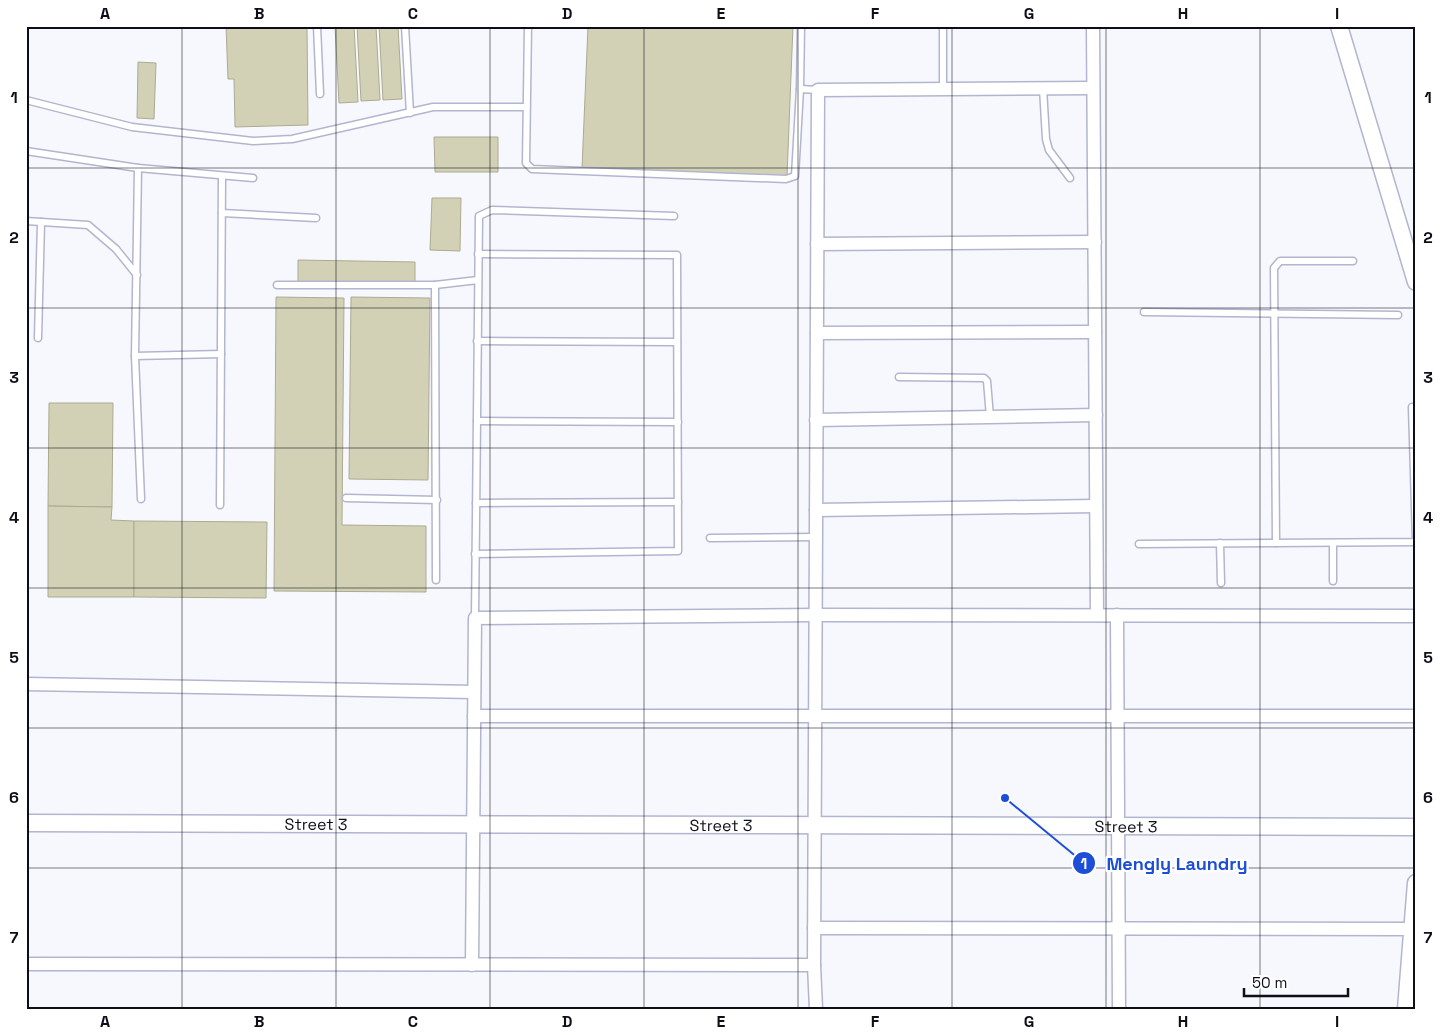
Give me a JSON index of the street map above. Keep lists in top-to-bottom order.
{
  "streets": {
    "street": ["Street 3"]
  },
  "places": ["Mengly Laundry"],
  "scale_bar": "50 m",
  "grid": {
    "columns": [
      "A",
      "B",
      "C",
      "D",
      "E",
      "F",
      "G",
      "H",
      "I"
    ],
    "rows": [
      "1",
      "2",
      "3",
      "4",
      "5",
      "6",
      "7"
    ]
  }
}
